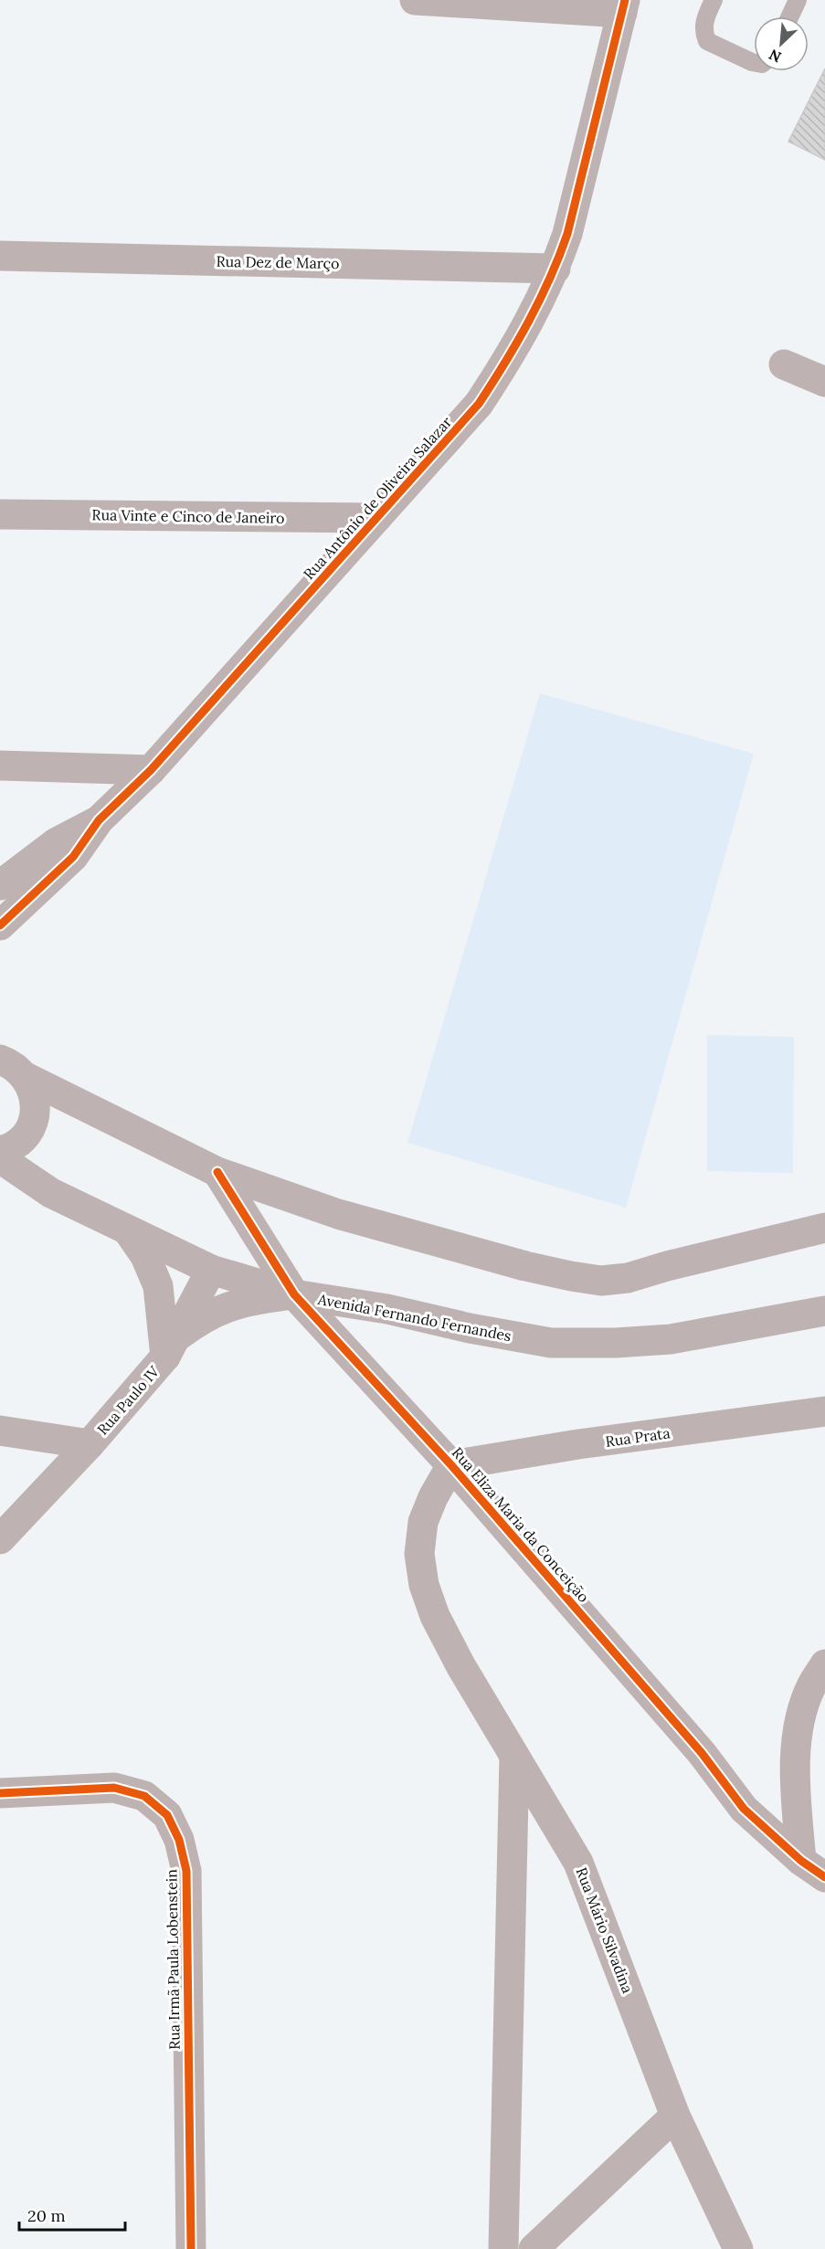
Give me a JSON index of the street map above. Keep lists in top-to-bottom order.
{
  "streets": {
    "street": [
      "Rua Dez de Março",
      "Rua Antônio de Oliveira Salazar",
      "Rua Vinte e Cinco de Janeiro",
      "Avenida Fernando Fernandes",
      "Rua Paulo IV",
      "Rua Prata",
      "Rua Eliza Maria da Conceição",
      "Rua Mário Silvadina",
      "Rua Irmã Paula Lobenstein"
    ]
  },
  "crossings": [
    ["Rua Dez de Março", "Rua Antônio de Oliveira Salazar"],
    ["Rua Antônio de Oliveira Salazar", "Rua Vinte e Cinco de Janeiro"],
    ["Avenida Fernando Fernandes", "Rua Paulo IV"],
    ["Avenida Fernando Fernandes", "Rua Eliza Maria da Conceição"],
    ["Rua Prata", "Rua Eliza Maria da Conceição"],
    ["Rua Prata", "Rua Mário Silvadina"],
    ["Rua Eliza Maria da Conceição", "Rua Mário Silvadina"]
  ],
  "scale_bar": "20 m",
  "north": "bottom left"
}
